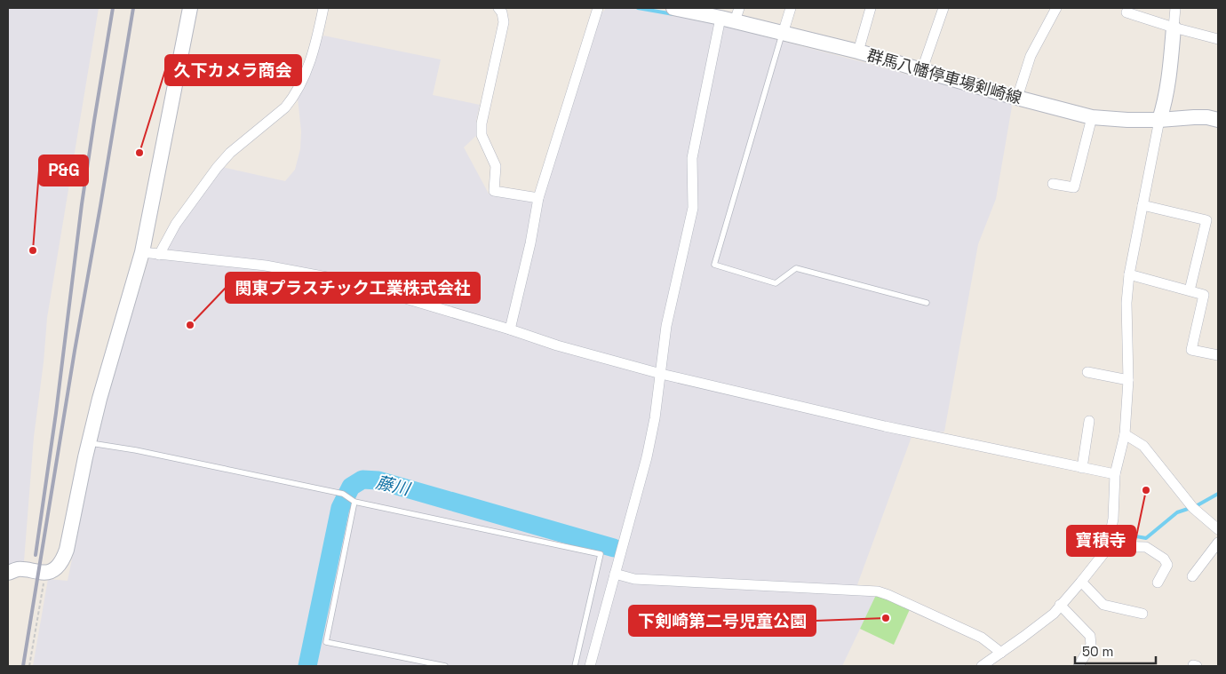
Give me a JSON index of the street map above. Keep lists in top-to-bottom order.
{
  "streets": {
    "street": ["群馬八幡停車場剣崎線"]
  },
  "water": ["藤川"],
  "places": [
    "久下カメラ商会",
    "P&G",
    "関東プラスチック工業株式会社",
    "寶積寺",
    "下剣崎第二号児童公園"
  ],
  "scale_bar": "50 m"
}
